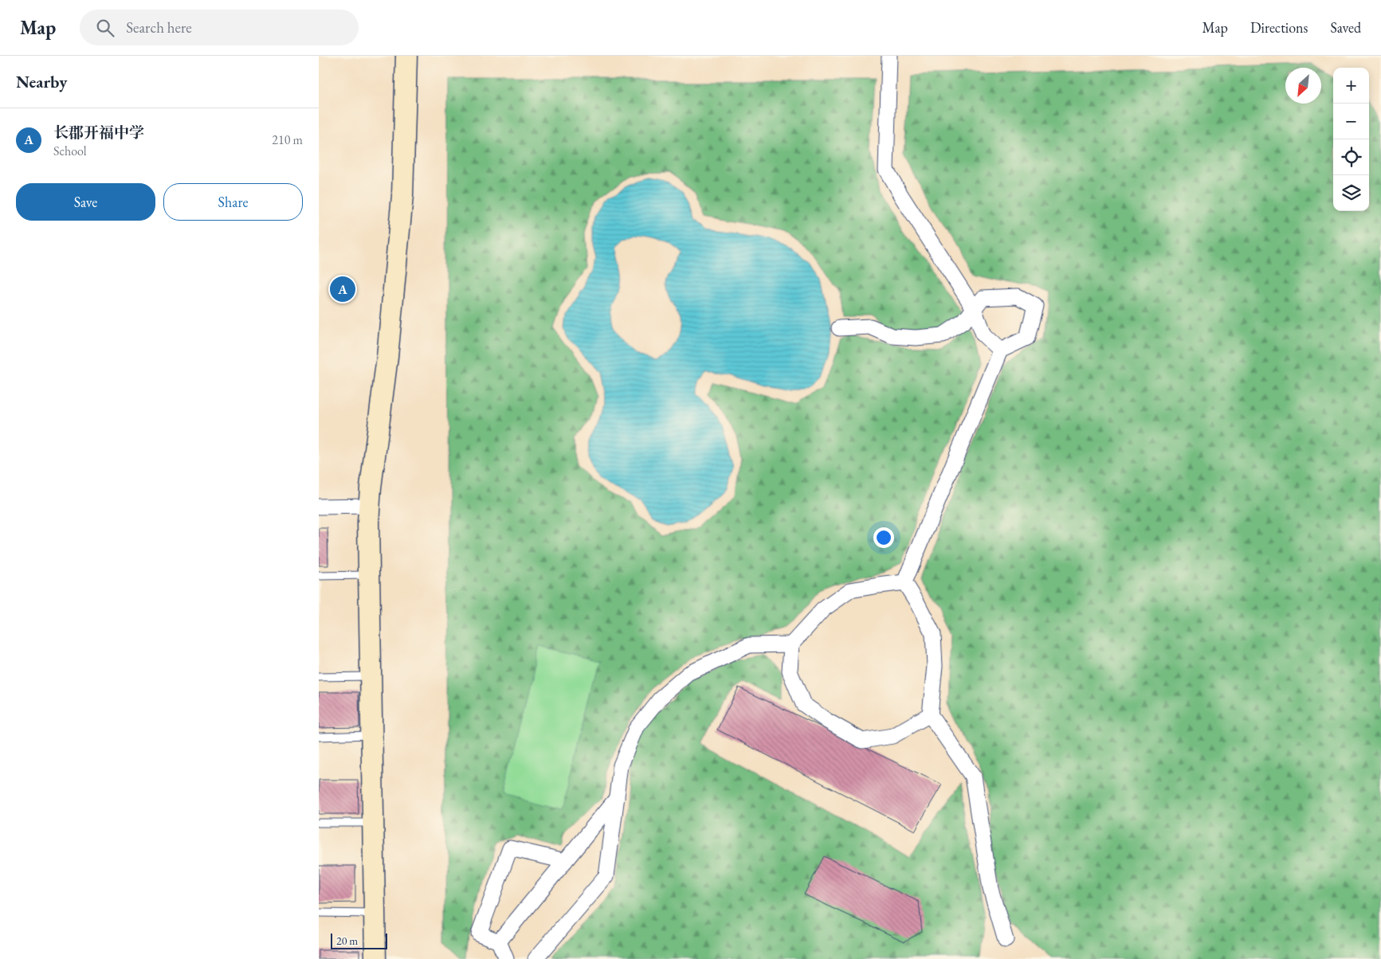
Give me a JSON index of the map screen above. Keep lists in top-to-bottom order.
{
  "scale_bar": "20 m",
  "north": "bottom left",
  "page": {
    "header": "Map",
    "search": "Search here",
    "nav": ["Map", "Directions", "Saved"],
    "heading": "Nearby",
    "map_buttons": ["+", "−"],
    "list": [
      {
        "mark": "A",
        "name": "长郡开福中学",
        "note": "School",
        "value": "210 m"
      }
    ],
    "buttons": ["Save", "Share"],
    "pins": "A",
    "scale": "20 m"
  }
}
